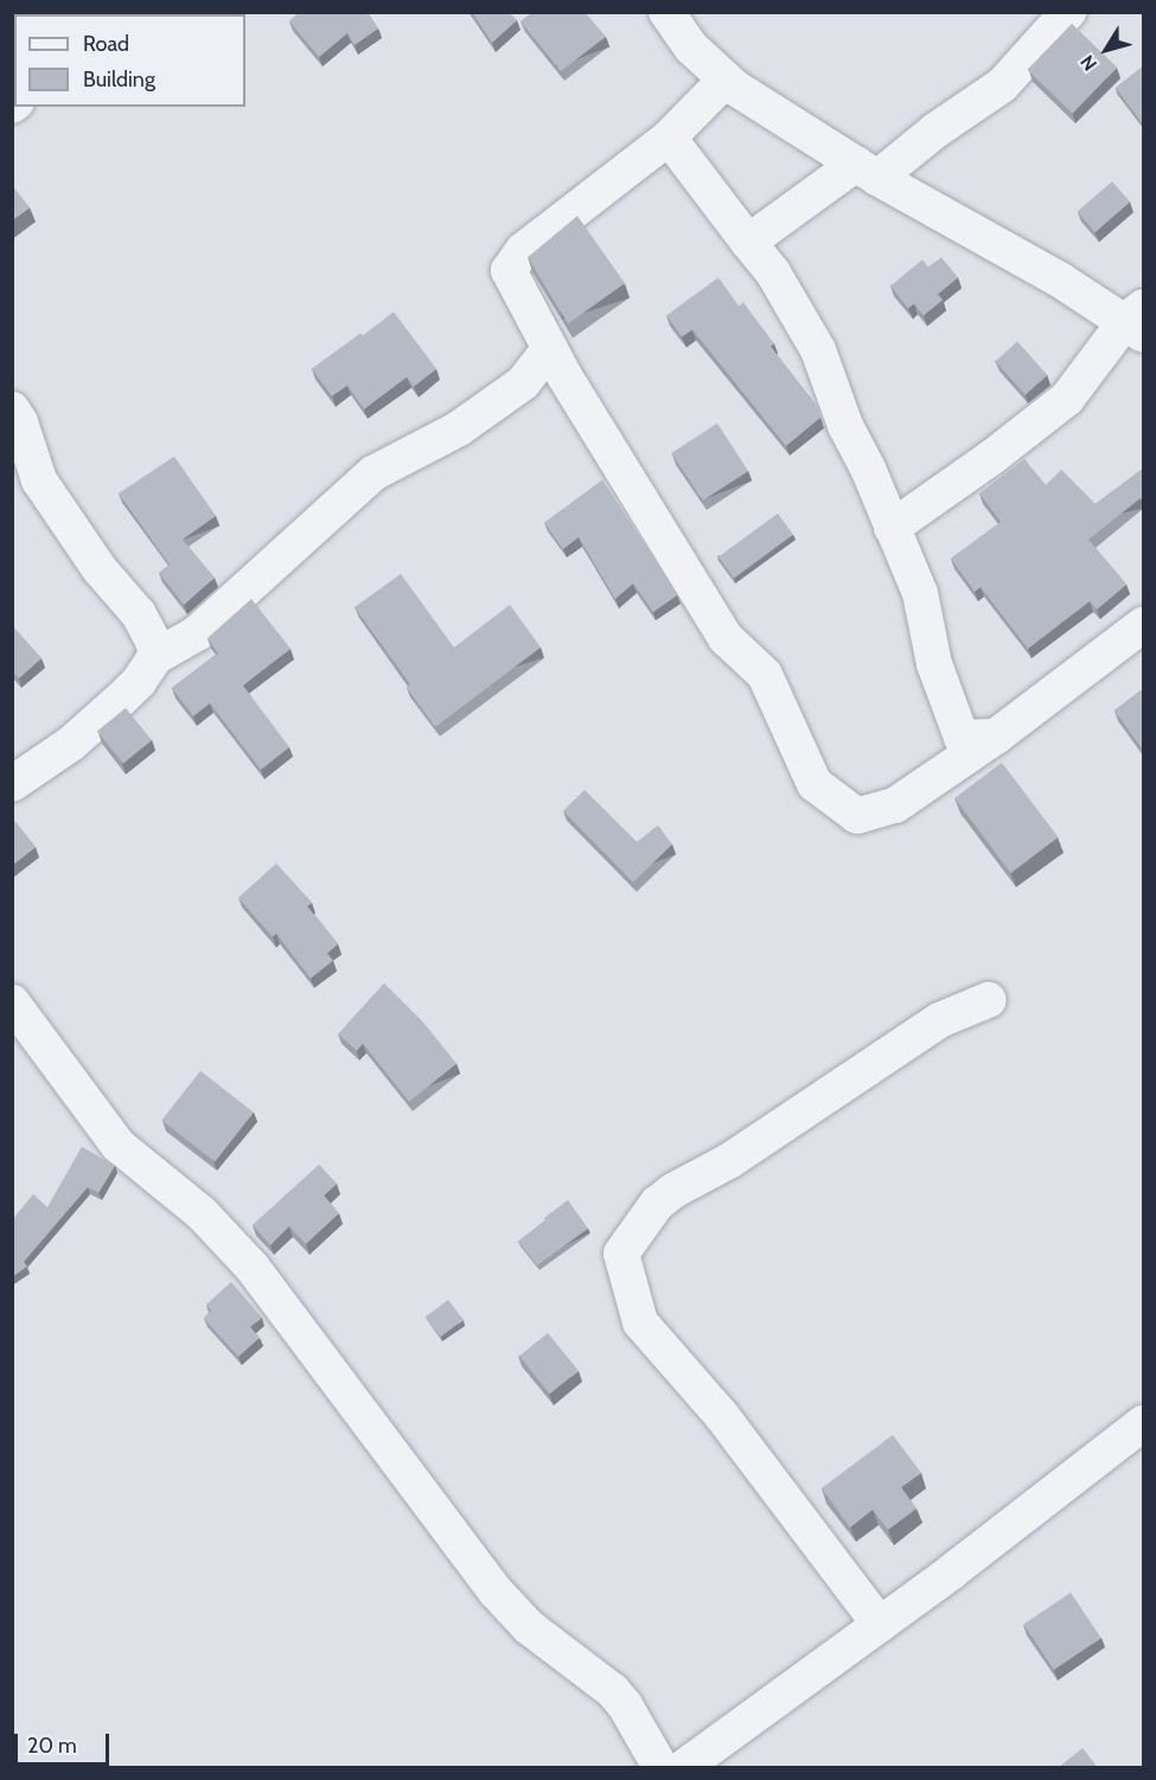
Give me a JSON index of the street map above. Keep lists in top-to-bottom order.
{
  "legend": ["Road", "Building"],
  "scale_bar": "20 m",
  "north": "bottom left"
}
